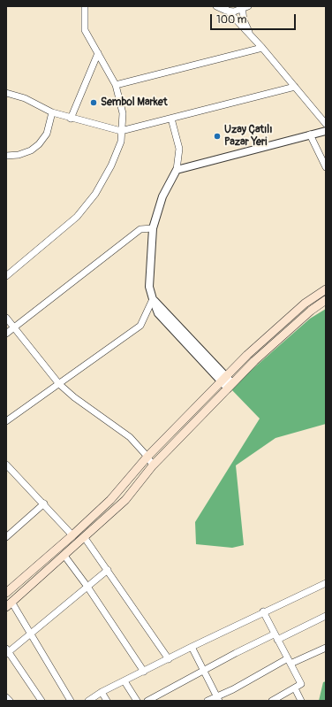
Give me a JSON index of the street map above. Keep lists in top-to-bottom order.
{
  "places": ["Sembol Market", "Uzay Çatılı Pazar Yeri"],
  "scale_bar": "100 m"
}
